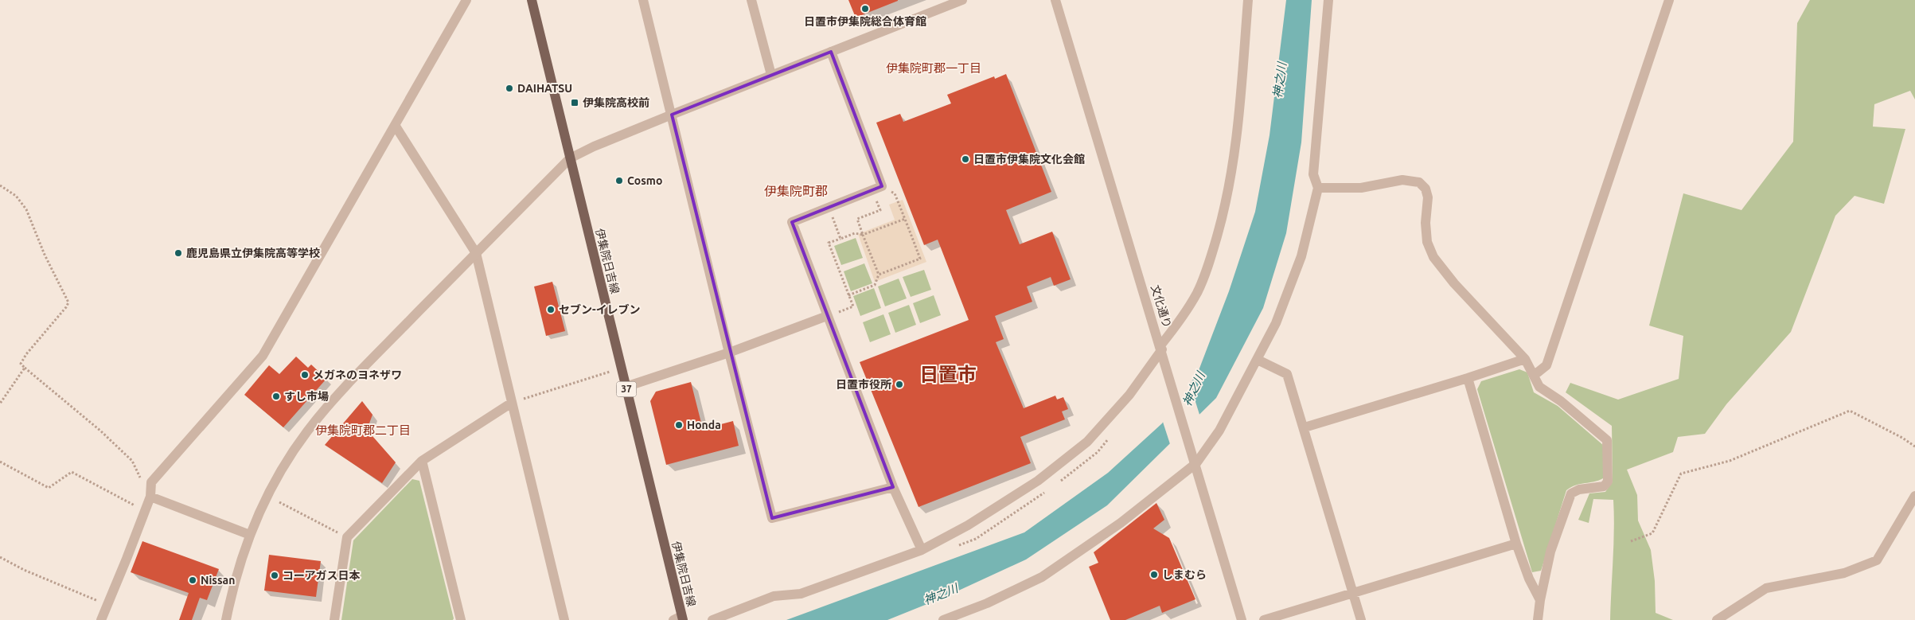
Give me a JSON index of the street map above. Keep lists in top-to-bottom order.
{
  "streets": {
    "main road": ["伊集院日吉線", "37"],
    "street": ["文化通り"]
  },
  "districts": [
    "伊集院町郡一丁目",
    "伊集院町郡",
    "日置市",
    "伊集院町郡二丁目"
  ],
  "water": ["神之川"],
  "places": {
    "other": [
      "日置市伊集院総合体育館",
      "DAIHATSU",
      "日置市伊集院文化会館",
      "Cosmo",
      "鹿児島県立伊集院高等学校",
      "セブン-イレブン",
      "メガネのヨネザワ",
      "日置市役所",
      "すし市場",
      "Honda",
      "しまむら",
      "コーアガス日本",
      "Nissan"
    ],
    "transit": ["伊集院高校前"]
  }
}
